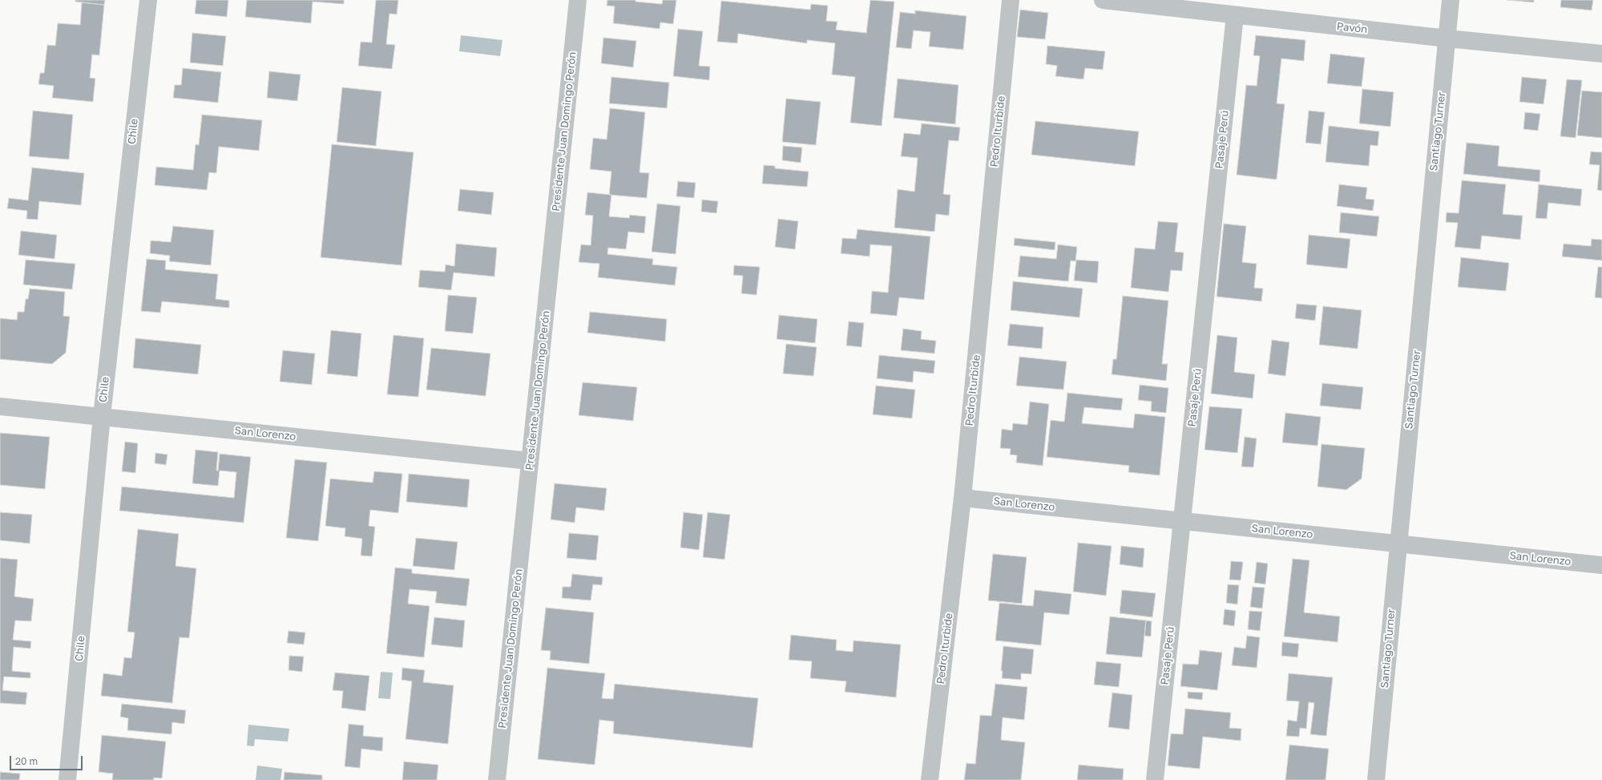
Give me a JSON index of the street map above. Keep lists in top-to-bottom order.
{
  "streets": {
    "street": [
      "Pavón",
      "Chile",
      "Presidente Juan Domingo Perón",
      "Pedro Iturbide",
      "Santiago Turner",
      "Pasaje Perú",
      "San Lorenzo"
    ]
  },
  "crossings": [
    ["Pavón", "Santiago Turner"],
    ["Pavón", "Pasaje Perú"],
    ["Chile", "San Lorenzo"],
    ["Presidente Juan Domingo Perón", "San Lorenzo"],
    ["Pedro Iturbide", "San Lorenzo"],
    ["Santiago Turner", "San Lorenzo"],
    ["Pasaje Perú", "San Lorenzo"]
  ],
  "scale_bar": "20 m"
}
